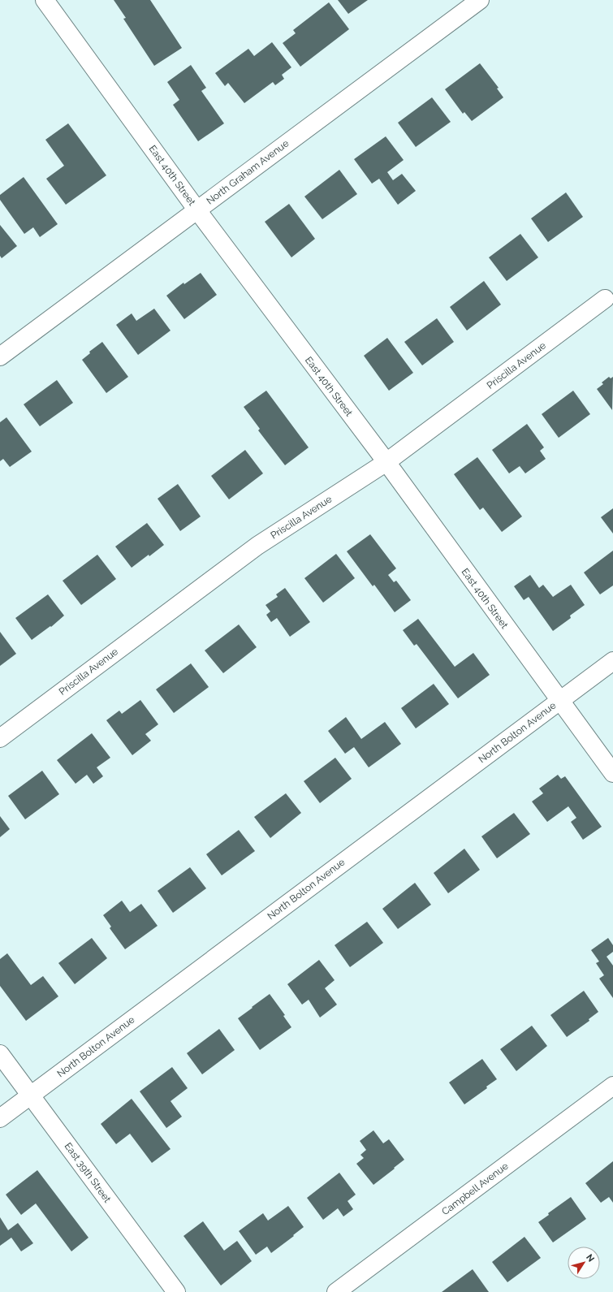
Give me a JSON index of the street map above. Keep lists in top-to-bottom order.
{
  "streets": {
    "street": [
      "North Graham Avenue",
      "East 40th Street",
      "Priscilla Avenue",
      "North Bolton Avenue",
      "East 39th Street",
      "Campbell Avenue"
    ]
  },
  "crossings": [
    ["North Graham Avenue", "East 40th Street"],
    ["East 40th Street", "Priscilla Avenue"],
    ["East 40th Street", "North Bolton Avenue"],
    ["North Bolton Avenue", "East 39th Street"]
  ],
  "north": "top right"
}
